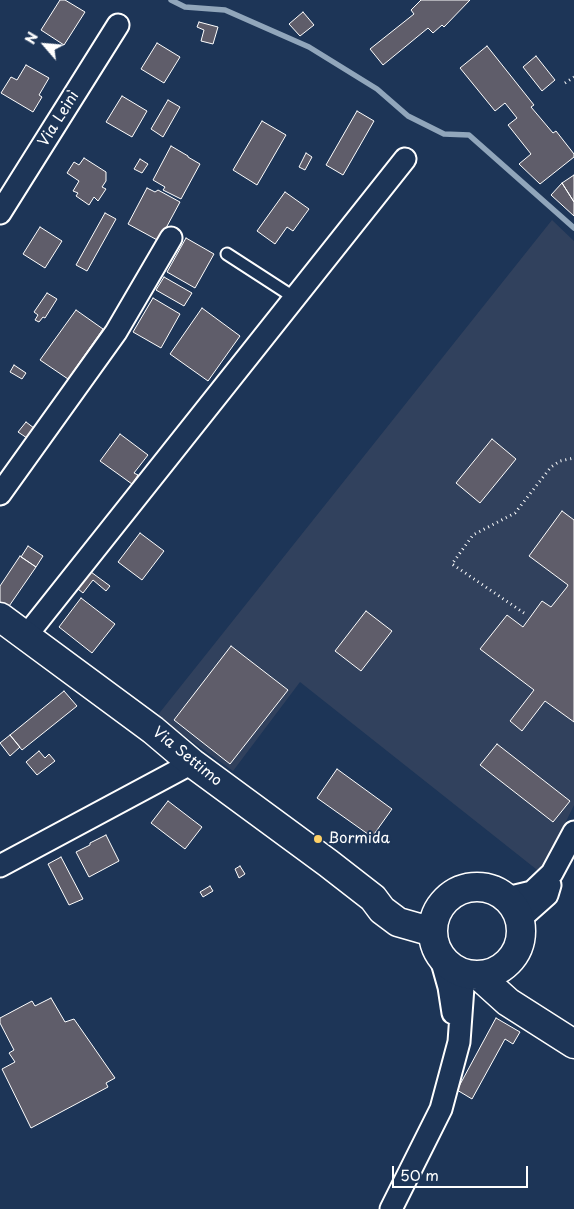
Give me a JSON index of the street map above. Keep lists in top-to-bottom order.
{
  "streets": {
    "street": ["Via Leinì", "Via Settimo"]
  },
  "places": ["Bormida"],
  "scale_bar": "50 m",
  "north": "top left"
}
